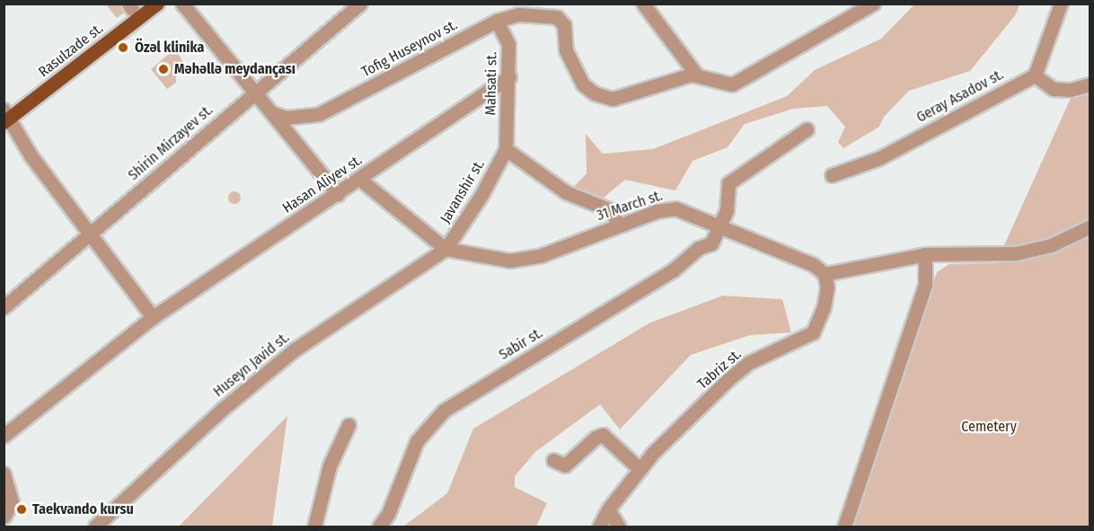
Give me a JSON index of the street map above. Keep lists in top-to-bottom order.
{
  "streets": {
    "main road": ["Rasulzade st."],
    "street": [
      "Tofig Huseynov st.",
      "Mahsati st.",
      "Geray Asadov st.",
      "Shirin Mirzayev st.",
      "Hasan Aliyev st.",
      "Javanshir st.",
      "31 March st.",
      "Sabir st.",
      "Huseyn Javid st.",
      "Tabriz st."
    ]
  },
  "crossings": [
    ["Tofig Huseynov st.", "Mahsati st."],
    ["Mahsati st.", "Hasan Aliyev st."],
    ["Mahsati st.", "Javanshir st."],
    ["Hasan Aliyev st.", "31 March st."],
    ["Javanshir st.", "31 March st."],
    ["Javanshir st.", "Huseyn Javid st."],
    ["31 March st.", "Sabir st."],
    ["31 March st.", "Huseyn Javid st."],
    ["31 March st.", "Tabriz st."]
  ],
  "parks": ["Cemetery"],
  "places": ["Özəl klinika", "Məhəllə meydançası", "Taekvando kursu"]
}
